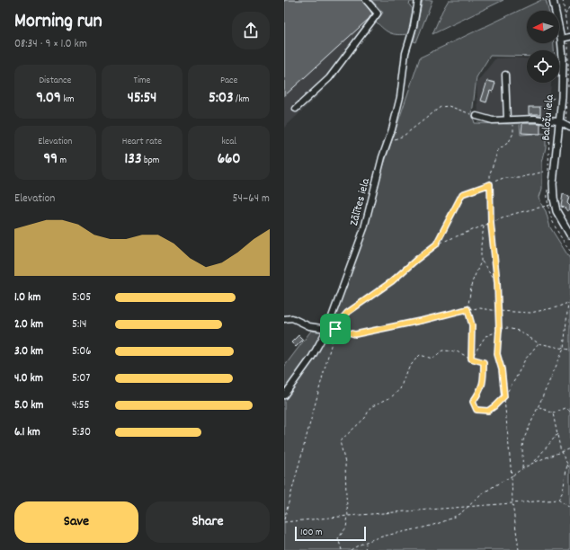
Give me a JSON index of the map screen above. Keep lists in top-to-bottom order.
{
  "streets": {
    "main road": ["Baložu iela"],
    "street": ["Zālītes iela"]
  },
  "scale_bar": "100 m",
  "north": "left",
  "page": {
    "heading": ["Morning run", "08:34 · 9 × 1.0 km"],
    "stats": [
      ["Distance", "9.09 km"],
      ["Time", "45:54"],
      ["Pace", "5:03 /km"],
      ["Elevation", "99 m"],
      ["Heart rate", "133 bpm"],
      ["kcal", "660"]
    ],
    "chart": ["Elevation", "54–64 m"],
    "list": [
      {
        "name": "1.0 km",
        "note": "5:05"
      },
      {
        "name": "2.0 km",
        "note": "5:14"
      },
      {
        "name": "3.0 km",
        "note": "5:06"
      },
      {
        "name": "4.0 km",
        "note": "5:07"
      },
      {
        "name": "5.0 km",
        "note": "4:55"
      },
      {
        "name": "6.1 km",
        "note": "5:30"
      }
    ],
    "buttons": ["Save", "Share"],
    "scale": "100 m"
  }
}
